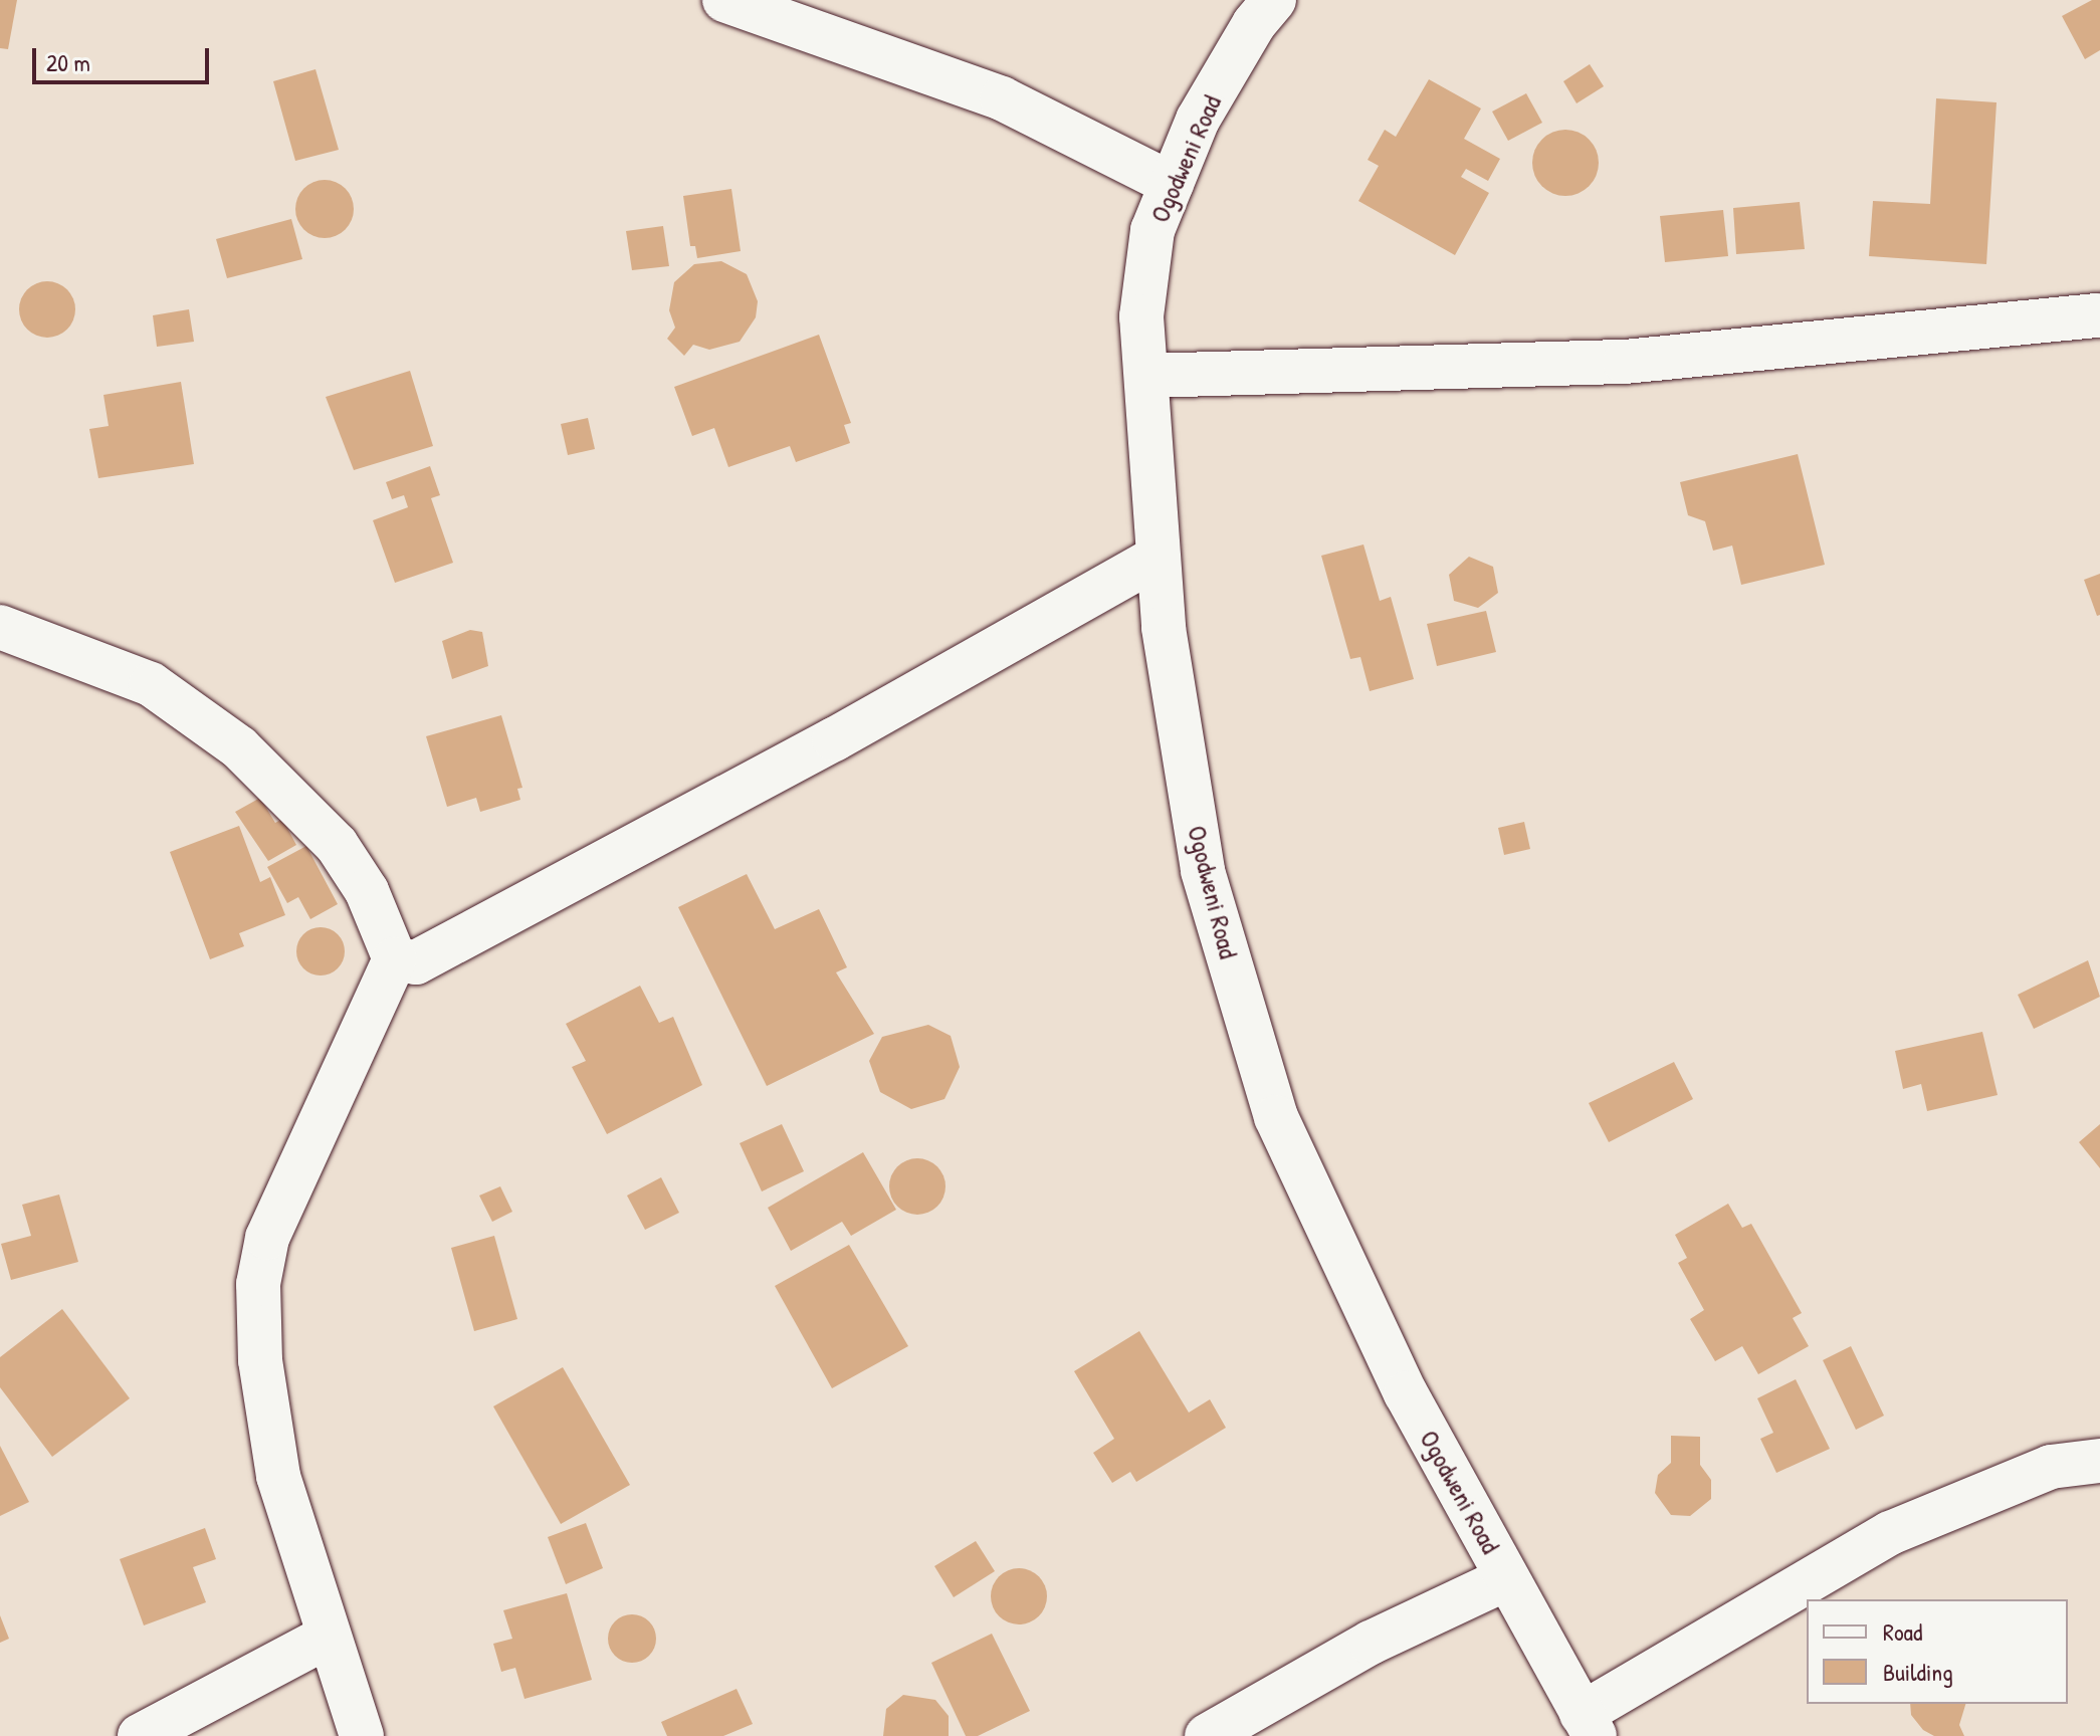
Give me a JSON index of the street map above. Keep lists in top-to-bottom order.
{
  "streets": {
    "street": ["Ogodweni Road"]
  },
  "legend": ["Road", "Building"],
  "scale_bar": "20 m"
}
